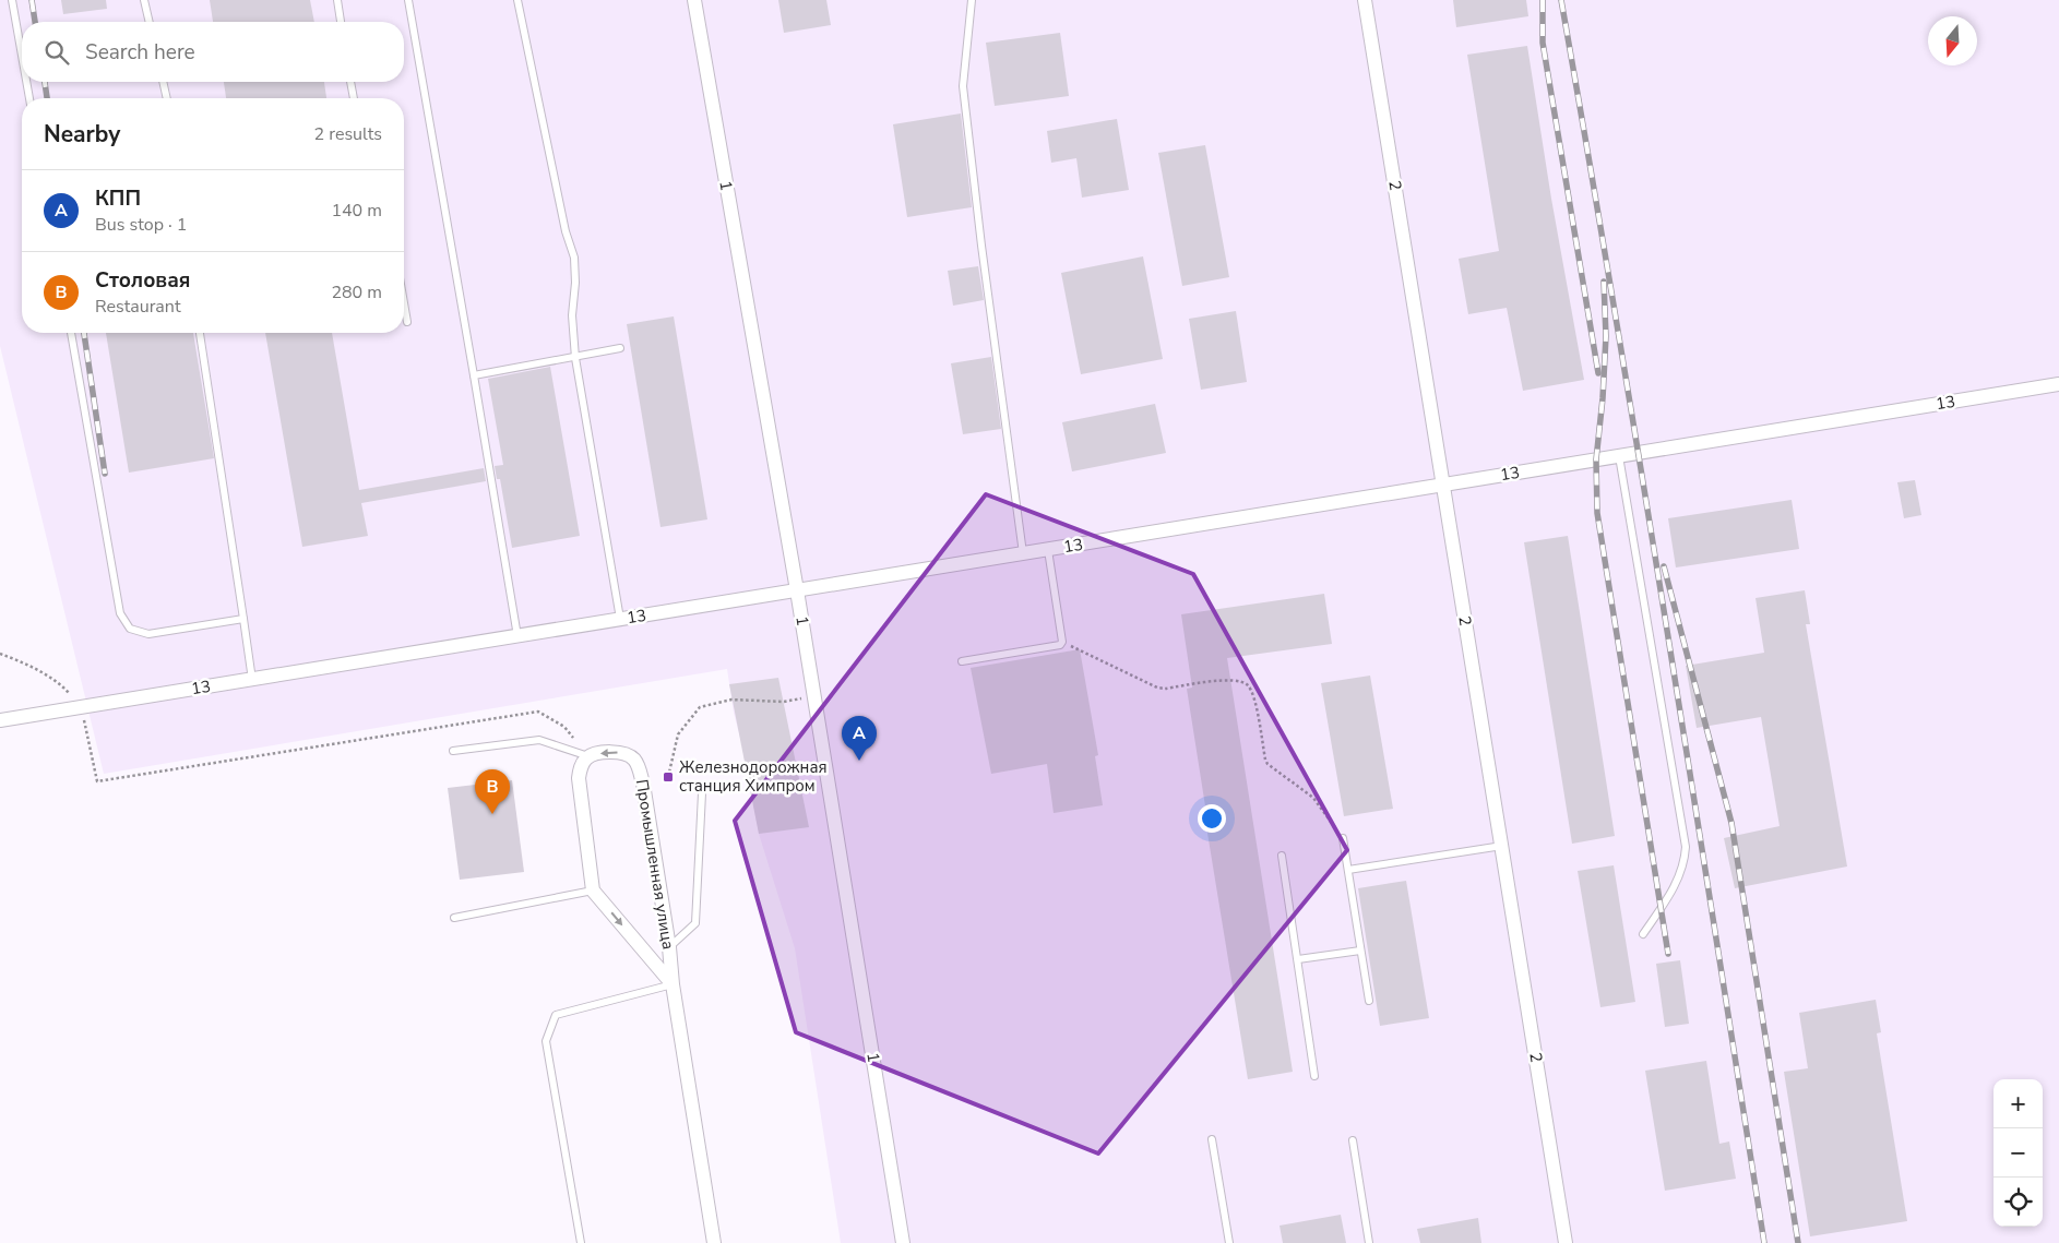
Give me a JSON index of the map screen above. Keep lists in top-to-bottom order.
{
  "streets": {
    "street": [
      "1",
      "2",
      "13",
      "Промышленная улица"
    ]
  },
  "crossings": [
    ["1", "13"],
    ["2", "13"]
  ],
  "places": {
    "transit": ["Железнодорожная станция Химпром"]
  },
  "north": "bottom",
  "page": {
    "search": "Search here",
    "heading": ["Nearby", "2 results"],
    "list": [
      {
        "mark": "A",
        "name": "КПП",
        "note": "Bus stop · 1",
        "value": "140 m"
      },
      {
        "mark": "B",
        "name": "Столовая",
        "note": "Restaurant",
        "value": "280 m"
      }
    ],
    "pins": ["A", "B"],
    "map_buttons": ["+", "−"]
  }
}
